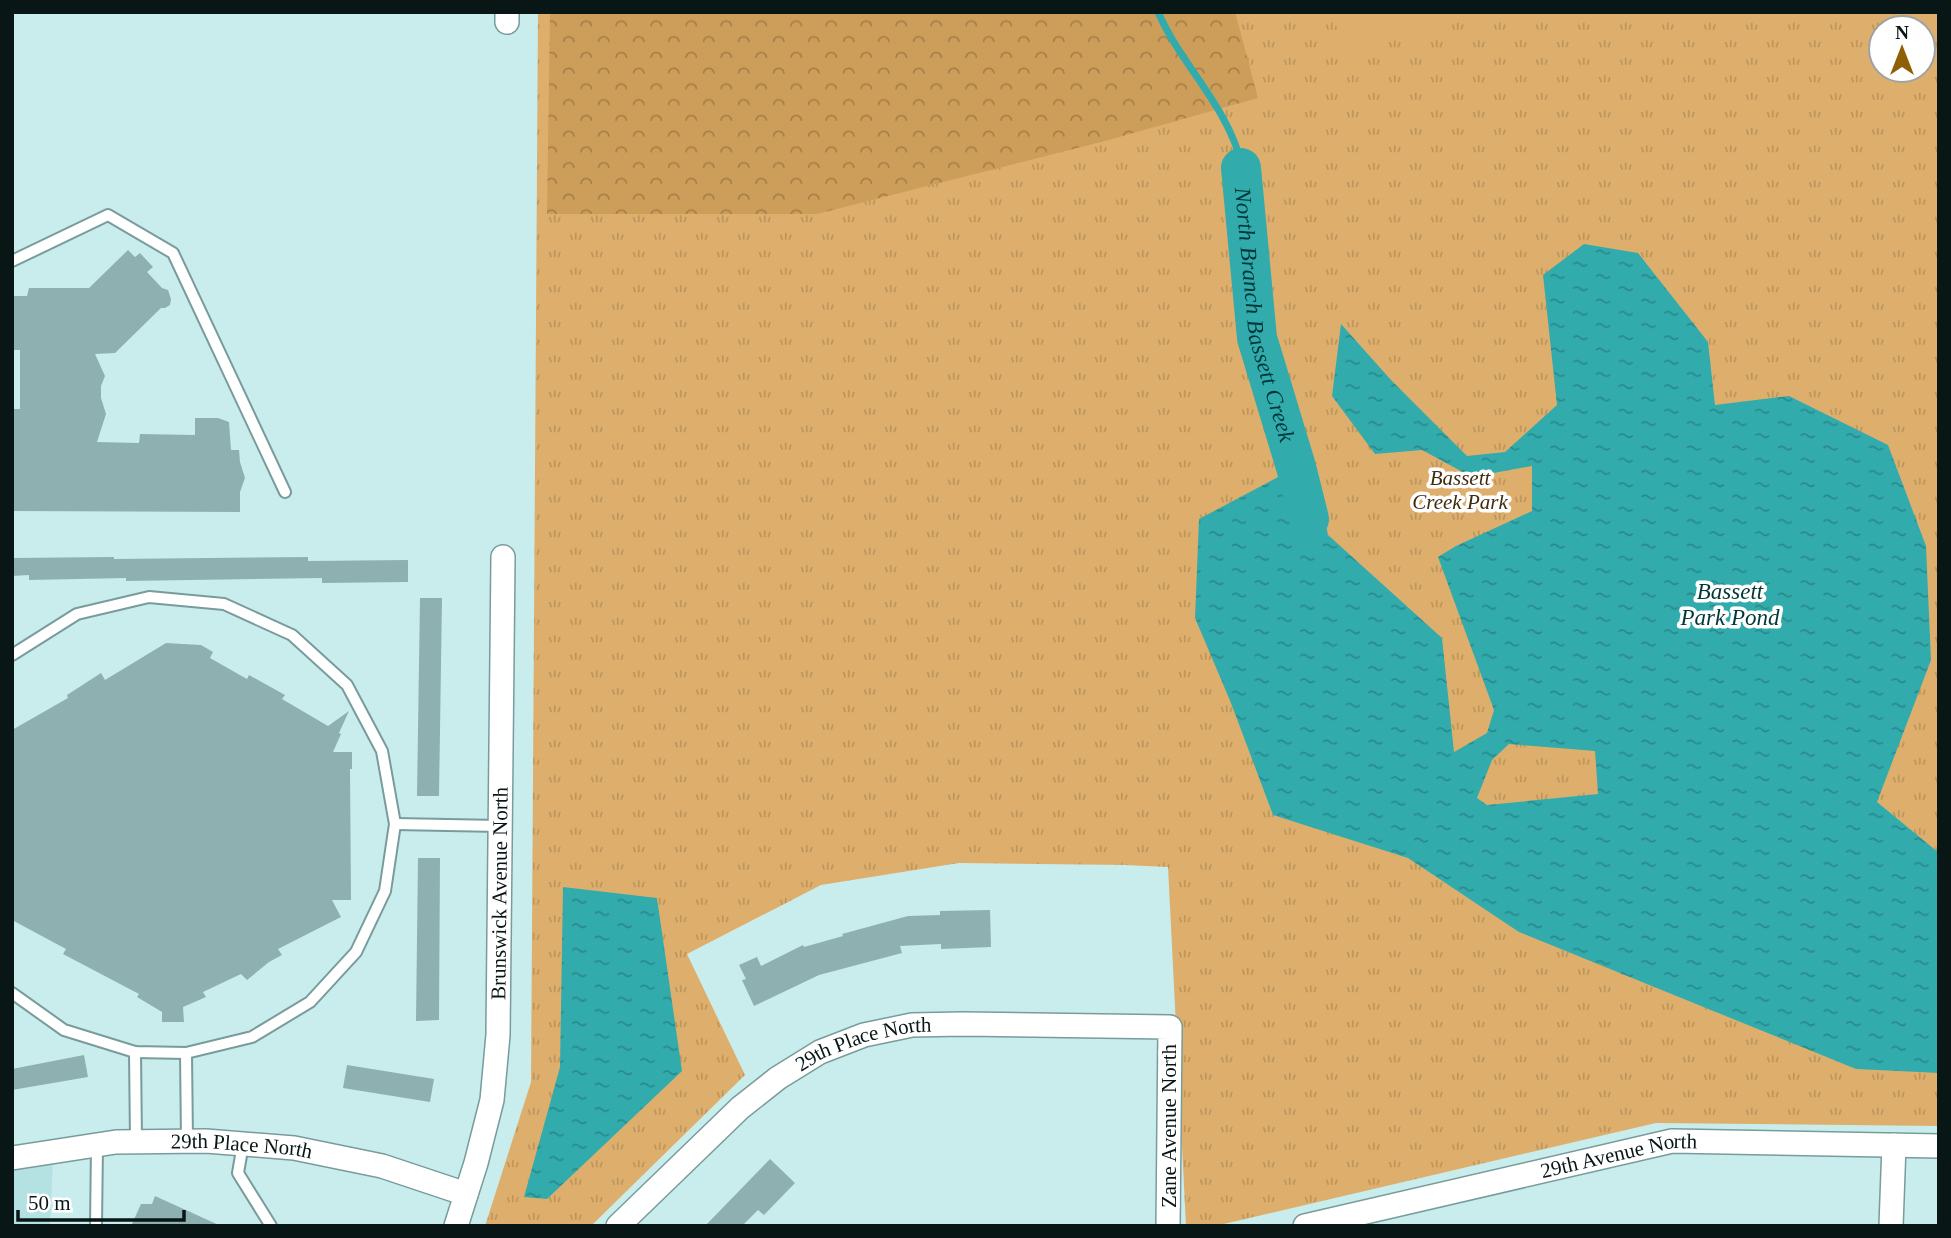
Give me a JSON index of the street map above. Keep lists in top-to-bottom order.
{
  "streets": {
    "street": [
      "Brunswick Avenue North",
      "29th Place North",
      "Zane Avenue North",
      "29th Avenue North"
    ]
  },
  "crossings": [
    ["Brunswick Avenue North", "29th Place North"],
    ["29th Place North", "Zane Avenue North"]
  ],
  "water": ["North Branch Bassett Creek", "Bassett Park Pond"],
  "parks": ["Bassett Creek Park"],
  "scale_bar": "50 m",
  "north": "top"
}
